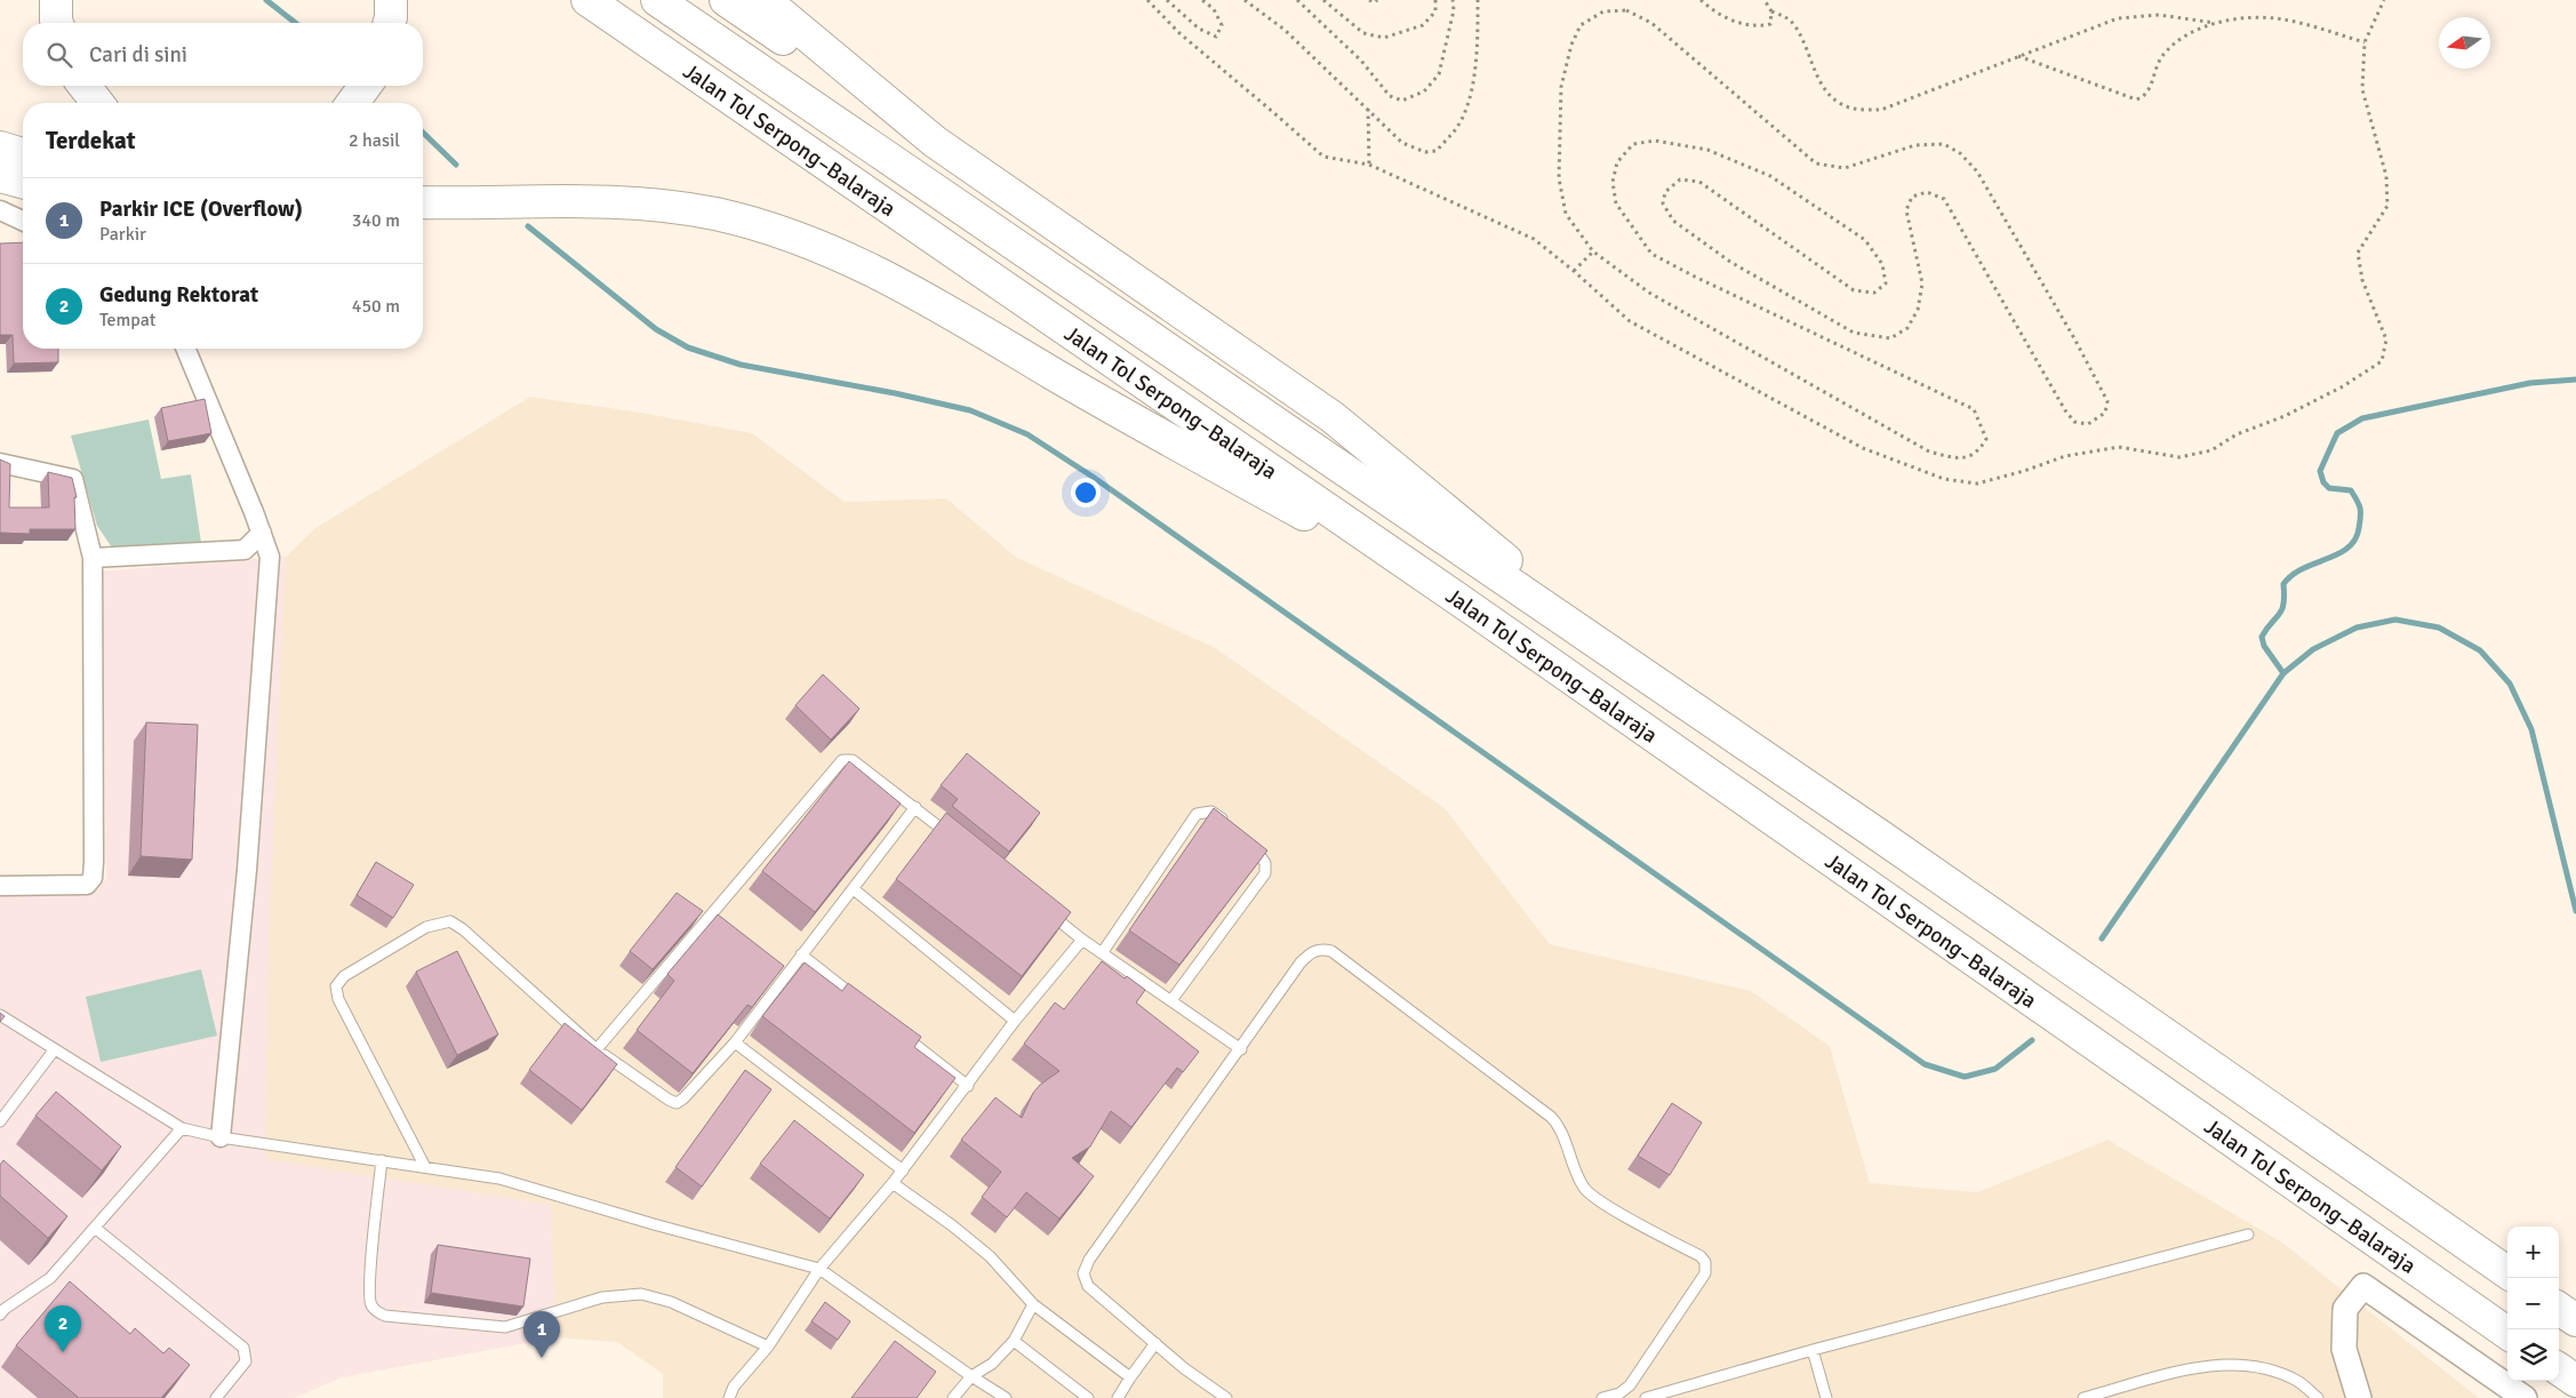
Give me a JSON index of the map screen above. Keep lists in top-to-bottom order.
{
  "streets": {
    "highway": ["Jalan Tol Serpong–Balaraja"]
  },
  "north": "left",
  "page": {
    "search": "Cari di sini",
    "heading": ["Terdekat", "2 hasil"],
    "list": [
      {
        "mark": "1",
        "name": "Parkir ICE (Overflow)",
        "note": "Parkir",
        "value": "340 m"
      },
      {
        "mark": "2",
        "name": "Gedung Rektorat",
        "note": "Tempat",
        "value": "450 m"
      }
    ],
    "map_buttons": ["+", "−"],
    "pins": ["2", "1"]
  }
}
